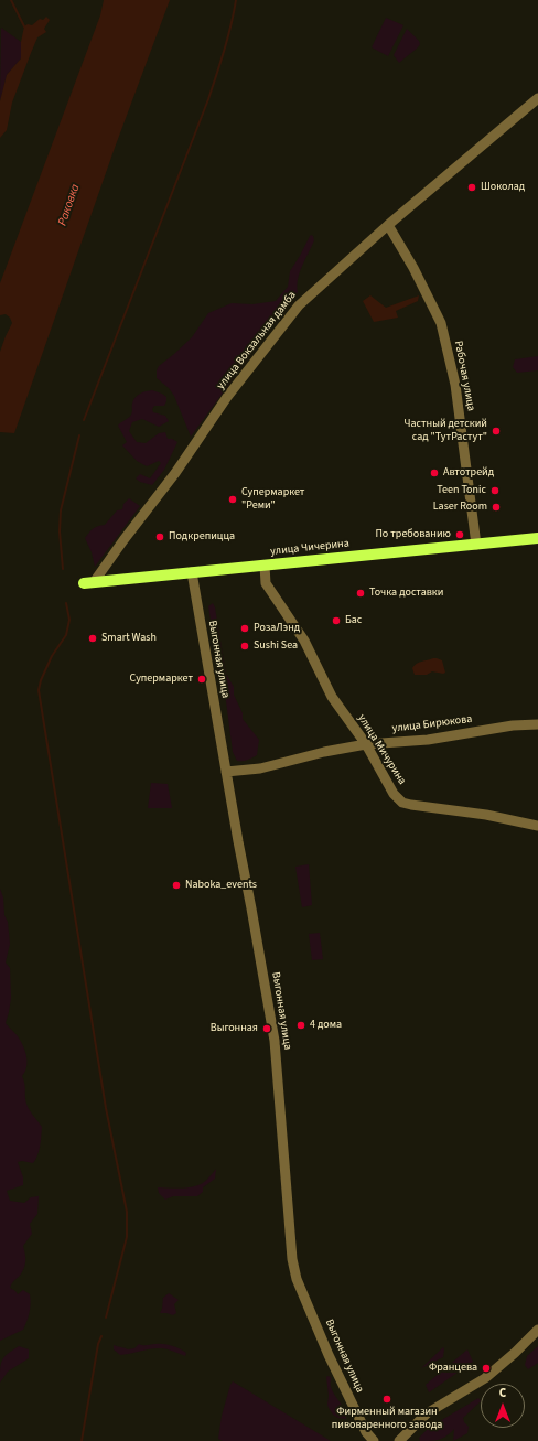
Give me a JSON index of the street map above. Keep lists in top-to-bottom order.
{
  "streets": {
    "main road": ["улица Чичерина"],
    "street": [
      "улица Вокзальная дамба",
      "Рабочая улица",
      "Выгонная улица",
      "улица Бирюкова",
      "улица Мичурина"
    ]
  },
  "crossings": [
    ["улица Вокзальная дамба", "Рабочая улица"],
    ["улица Вокзальная дамба", "улица Чичерина"],
    ["Рабочая улица", "улица Чичерина"],
    ["улица Чичерина", "Выгонная улица"],
    ["улица Чичерина", "улица Мичурина"],
    ["Выгонная улица", "улица Бирюкова"],
    ["улица Бирюкова", "улица Мичурина"]
  ],
  "water": ["Раковка"],
  "places": [
    "Шоколад",
    "Частный детский сад \"ТутРастут\"",
    "Автотрейд",
    "Teen Tonic",
    "Супермаркет \"Реми\"",
    "Laser Room",
    "По требованию",
    "Подкрепицца",
    "Точка доставки",
    "Бас",
    "РозаЛэнд",
    "Smart Wash",
    "Sushi Sea",
    "Супермаркет",
    "Naboka_events",
    "4 дома",
    "Выгонная",
    "Францева",
    "Фирменный магазин пивоваренного завода"
  ],
  "north": "top"
}
